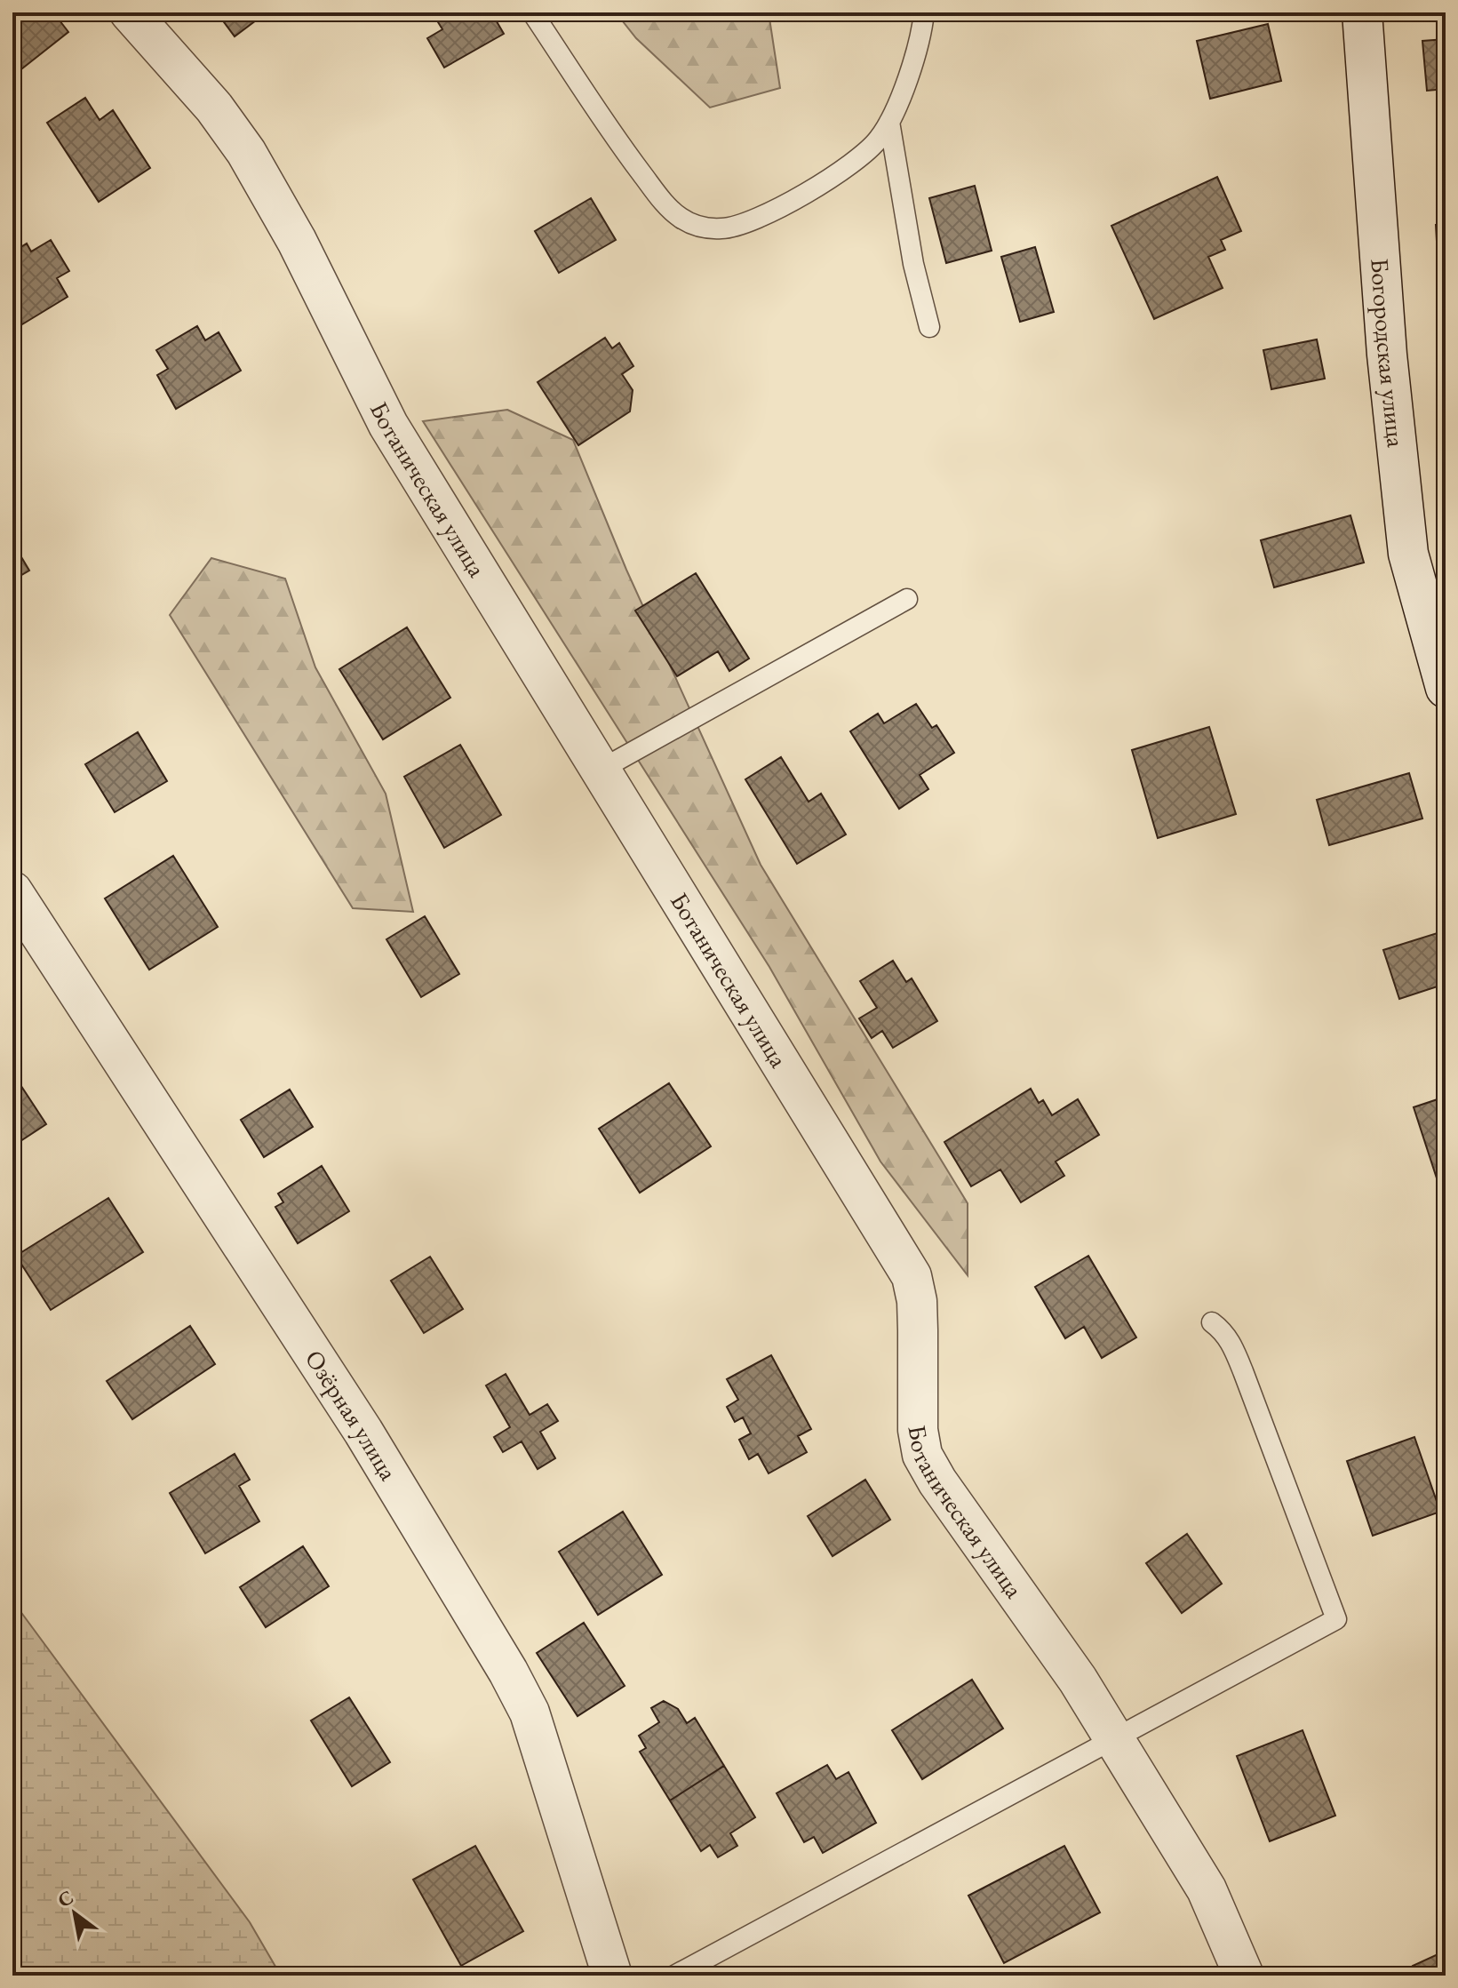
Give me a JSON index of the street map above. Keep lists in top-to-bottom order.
{
  "streets": {
    "street": ["Богородская улица", "Ботаническая улица", "Озёрная улица"]
  },
  "north": "top left"
}
